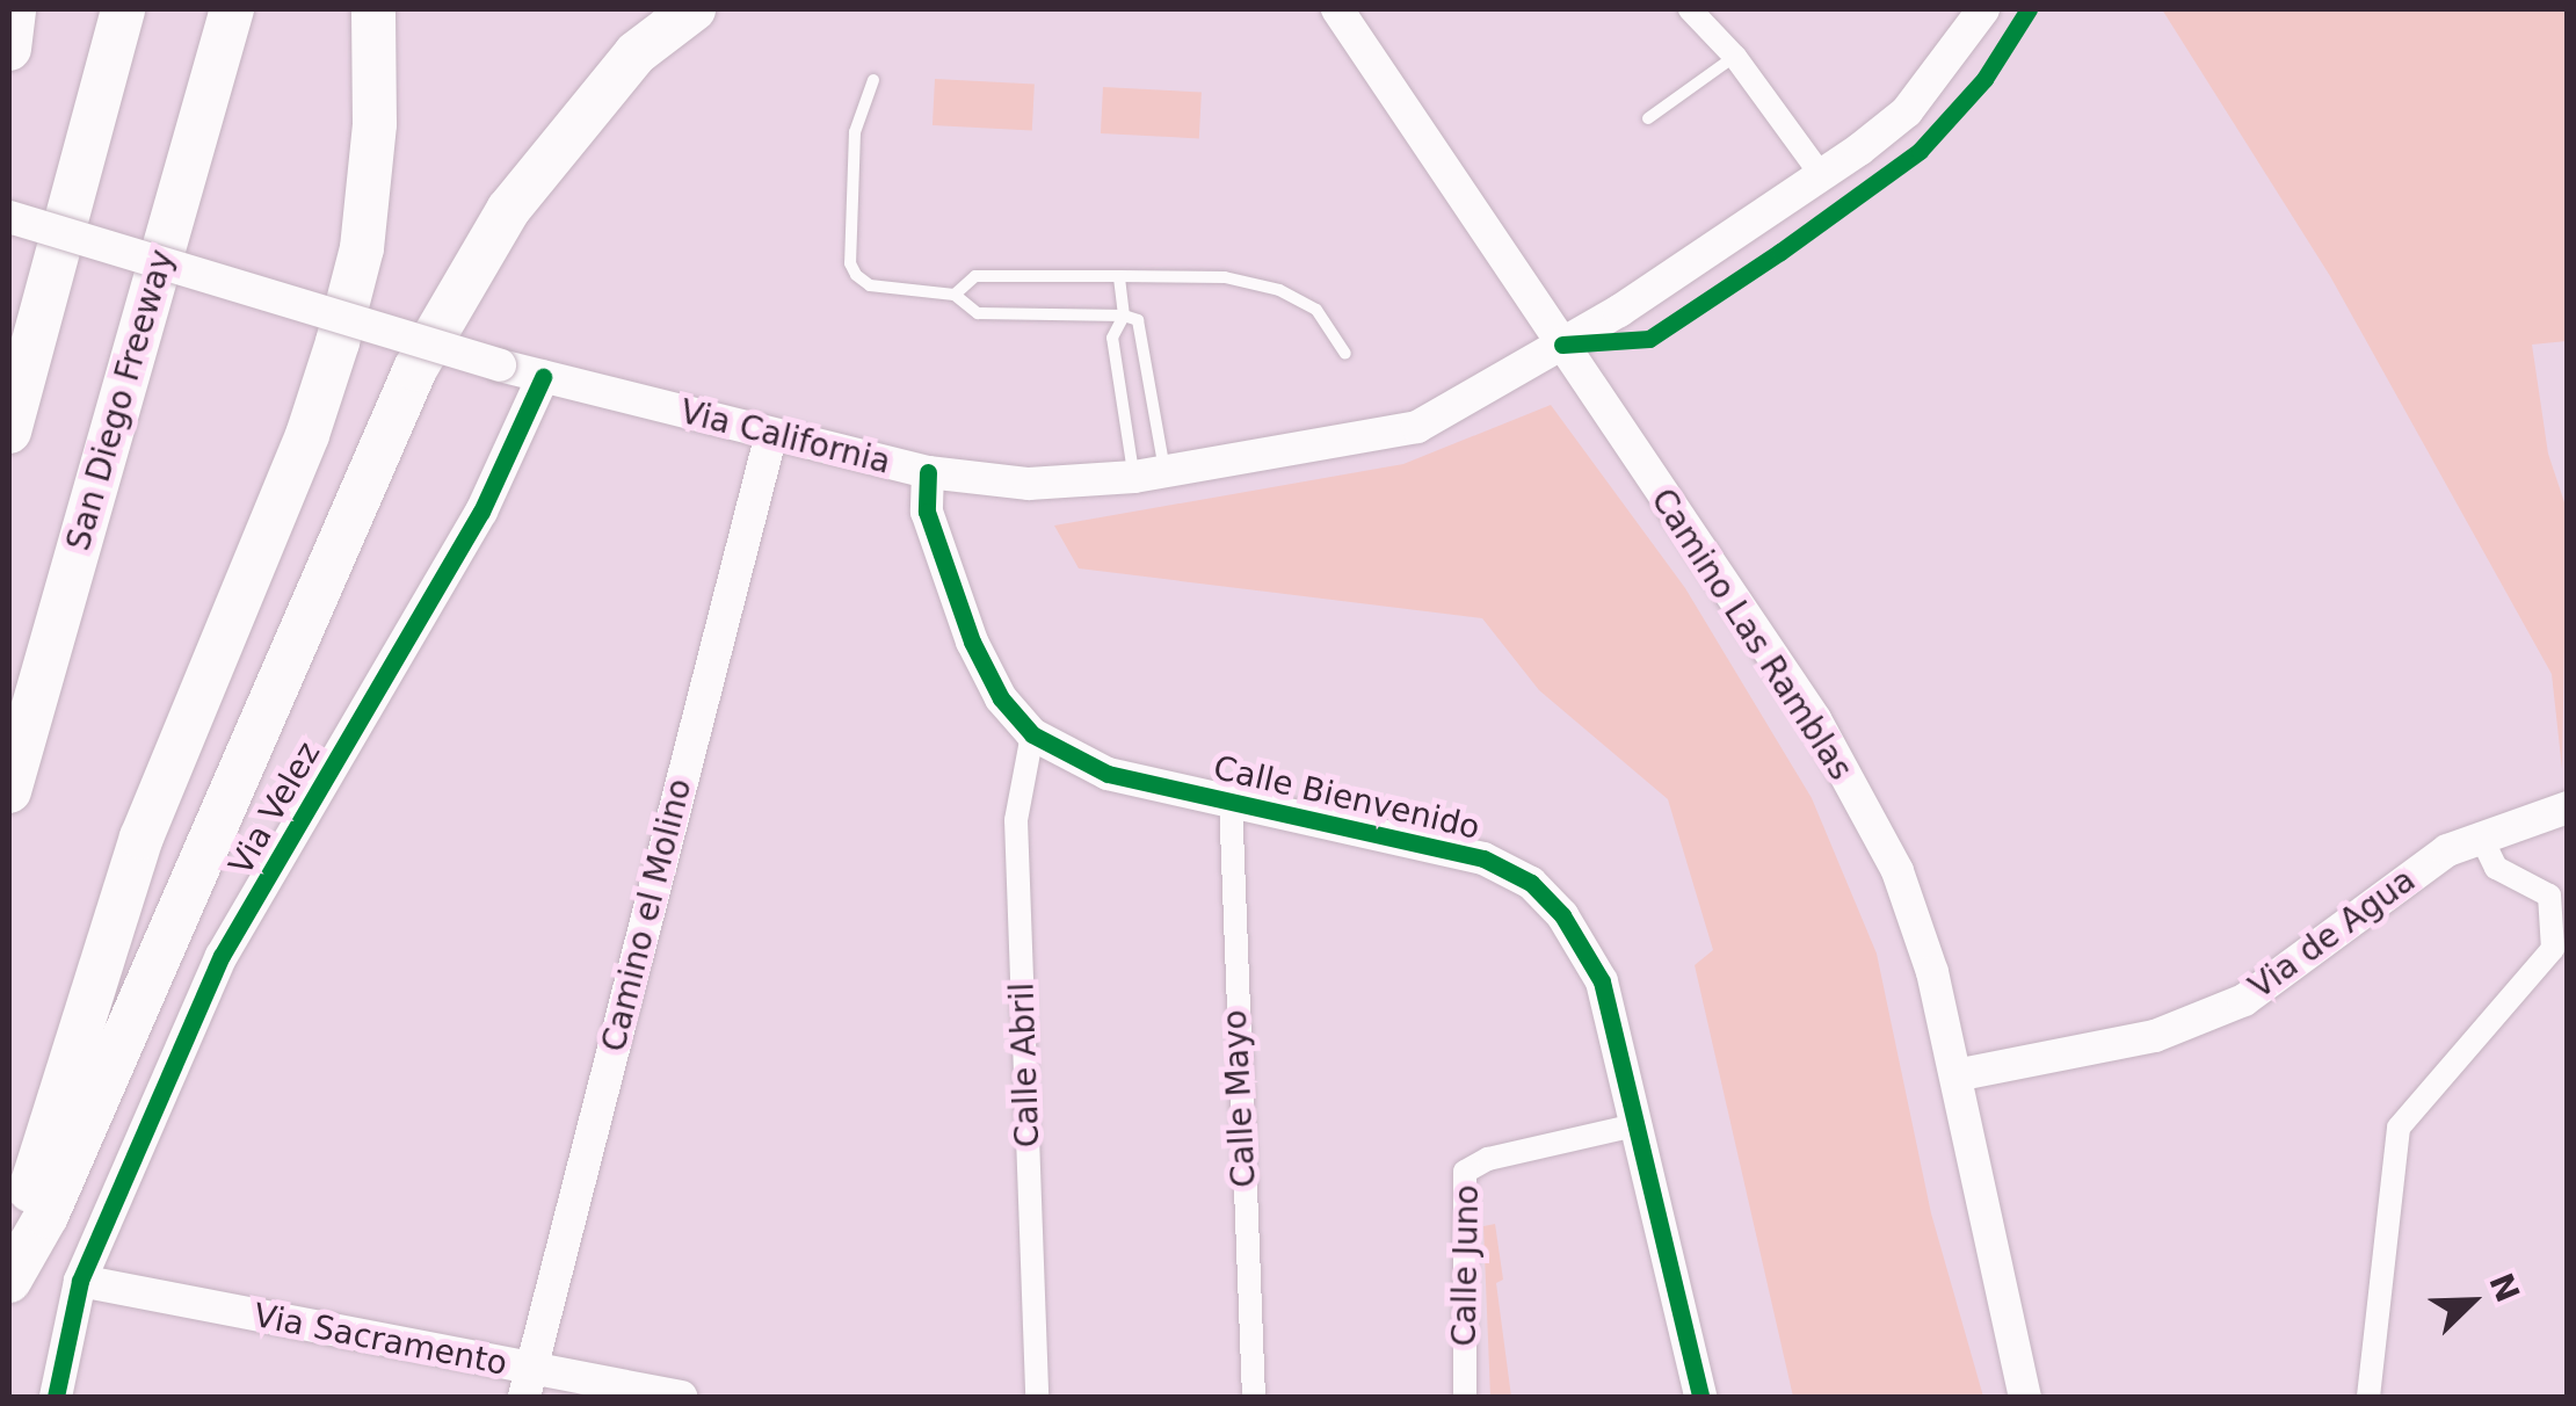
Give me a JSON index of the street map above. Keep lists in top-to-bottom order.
{
  "streets": {
    "highway": ["San Diego Freeway"],
    "street": [
      "Via California",
      "Camino Las Ramblas",
      "Calle Bienvenido",
      "Via Velez",
      "Camino el Molino",
      "Via de Agua",
      "Calle Abril",
      "Calle Mayo",
      "Calle Juno",
      "Via Sacramento"
    ]
  },
  "crossings": [
    ["Via California", "Camino Las Ramblas"],
    ["Via California", "Calle Bienvenido"],
    ["Via California", "Via Velez"],
    ["Via California", "Camino el Molino"],
    ["Camino Las Ramblas", "Via de Agua"],
    ["Calle Bienvenido", "Calle Abril"],
    ["Calle Bienvenido", "Calle Mayo"],
    ["Calle Bienvenido", "Calle Juno"],
    ["Via Velez", "Via Sacramento"],
    ["Camino el Molino", "Via Sacramento"]
  ],
  "north": "top right"
}
